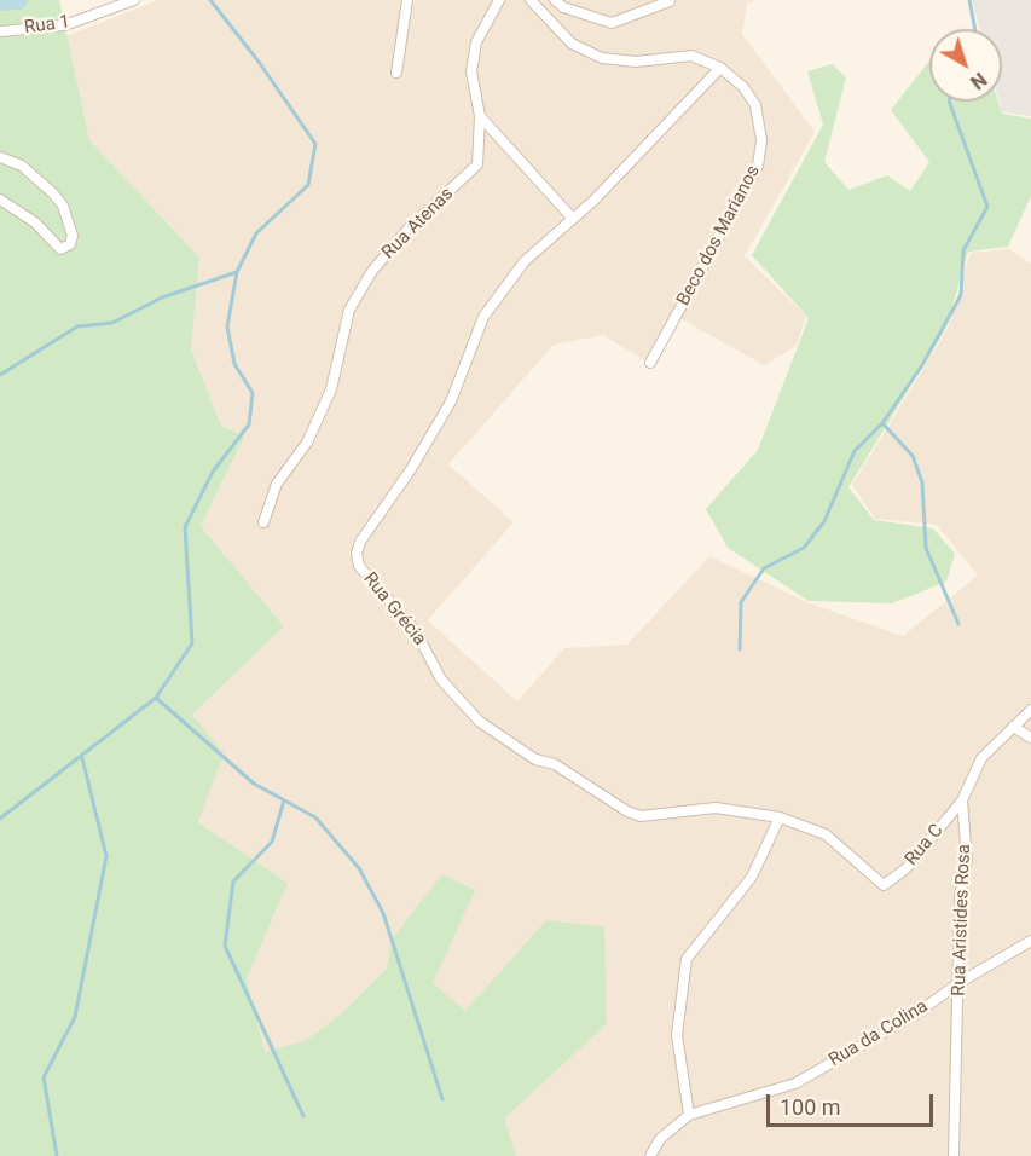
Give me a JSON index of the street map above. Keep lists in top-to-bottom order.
{
  "streets": {
    "street": [
      "Rua 1",
      "Rua Atenas",
      "Beco dos Marianos",
      "Rua Grécia",
      "Rua C",
      "Rua Aristides Rosa",
      "Rua da Colina"
    ]
  },
  "crossings": [
    ["Beco dos Marianos", "Rua Grécia"],
    ["Rua Grécia", "Rua C"],
    ["Rua C", "Rua Aristides Rosa"],
    ["Rua Aristides Rosa", "Rua da Colina"]
  ],
  "scale_bar": "100 m",
  "north": "bottom right"
}
